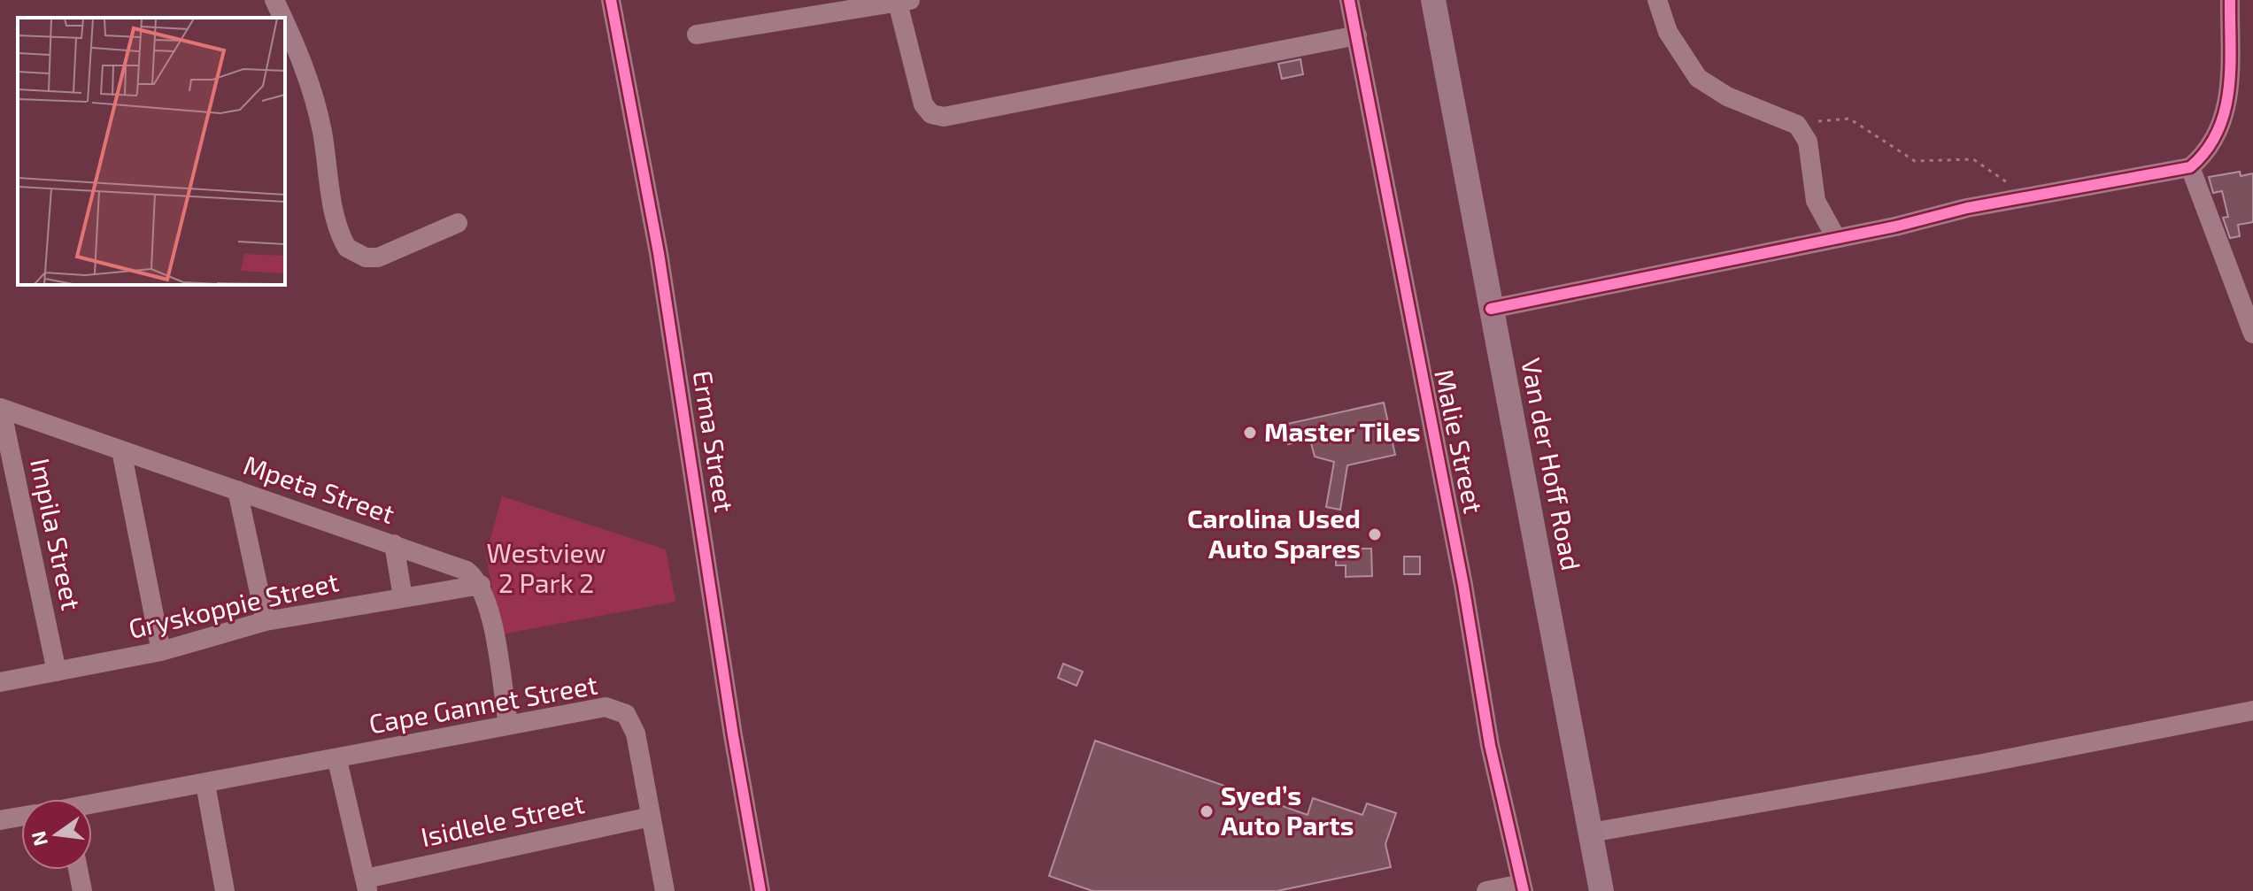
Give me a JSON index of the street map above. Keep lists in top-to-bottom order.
{
  "streets": {
    "main road": ["Van der Hoff Road"],
    "street": [
      "Erma Street",
      "Malie Street",
      "Mpeta Street",
      "Impila Street",
      "Gryskoppie Street",
      "Cape Gannet Street",
      "Isidlele Street"
    ]
  },
  "crossings": [
    ["Mpeta Street", "Impila Street"],
    ["Mpeta Street", "Gryskoppie Street"],
    ["Impila Street", "Gryskoppie Street"],
    ["Cape Gannet Street", "Isidlele Street"]
  ],
  "parks": ["Westview 2 Park 2"],
  "places": ["Master Tiles", "Carolina Used Auto Spares", "Syed’s Auto Parts"],
  "north": "left"
}
